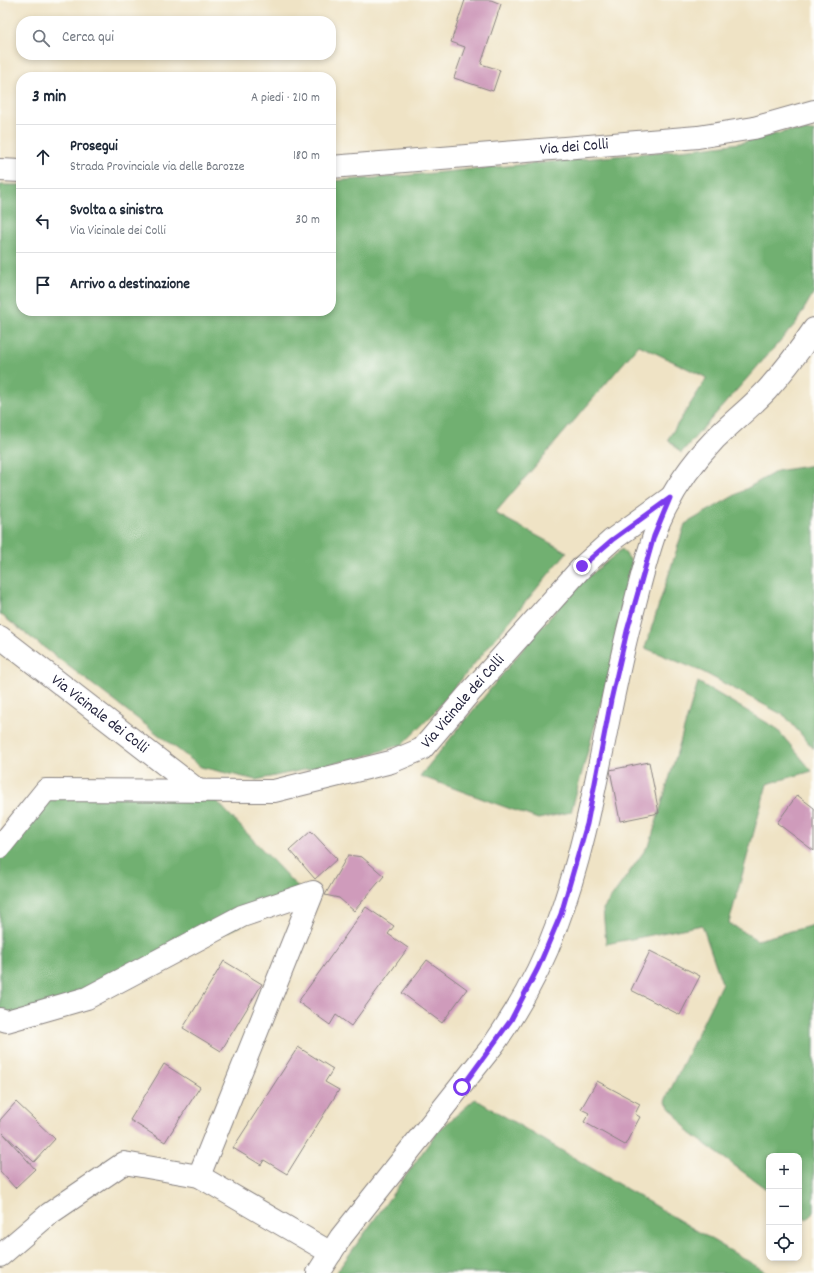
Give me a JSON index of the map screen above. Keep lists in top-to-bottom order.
{
  "streets": {
    "street": ["Via dei Colli", "Via Vicinale dei Colli"]
  },
  "page": {
    "search": "Cerca qui",
    "heading": ["3 min", "A piedi · 210 m"],
    "list": [
      ["Prosegui", "Strada Provinciale via delle Barozze", "180 m"],
      ["Svolta a sinistra", "Via Vicinale dei Colli", "30 m"],
      "Arrivo a destinazione"
    ],
    "map_buttons": ["+", "−"]
  }
}
